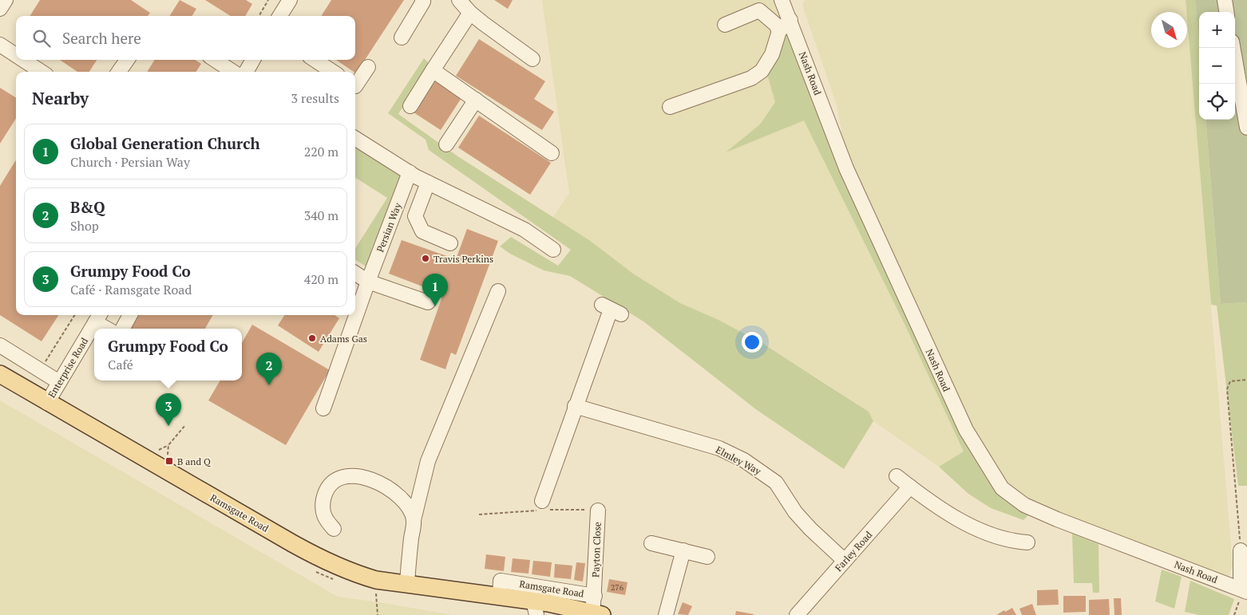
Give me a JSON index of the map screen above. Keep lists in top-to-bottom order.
{
  "streets": {
    "main road": ["Ramsgate Road"],
    "street": [
      "Nash Road",
      "Persian Way",
      "Enterprise Road",
      "Elmley Way",
      "Payton Close",
      "Farley Road"
    ]
  },
  "crossings": [
    ["Enterprise Road", "Ramsgate Road"],
    ["Elmley Way", "Farley Road"],
    ["Ramsgate Road", "Payton Close"]
  ],
  "places": {
    "other": ["Travis Perkins", "Adams Gas"],
    "transit": ["B and Q"]
  },
  "house_numbers": ["276"],
  "north": "bottom right",
  "page": {
    "map_buttons": ["+", "−"],
    "search": "Search here",
    "heading": ["Nearby", "3 results"],
    "list": [
      {
        "mark": "1",
        "name": "Global Generation Church",
        "note": "Church · Persian Way",
        "value": "220 m"
      },
      {
        "mark": "2",
        "name": "B&Q",
        "note": "Shop",
        "value": "340 m"
      },
      {
        "mark": "3",
        "name": "Grumpy Food Co",
        "note": "Café · Ramsgate Road",
        "value": "420 m"
      }
    ],
    "pins": ["1", "2", "3"],
    "popup": ["Grumpy Food Co", "Café"]
  }
}
